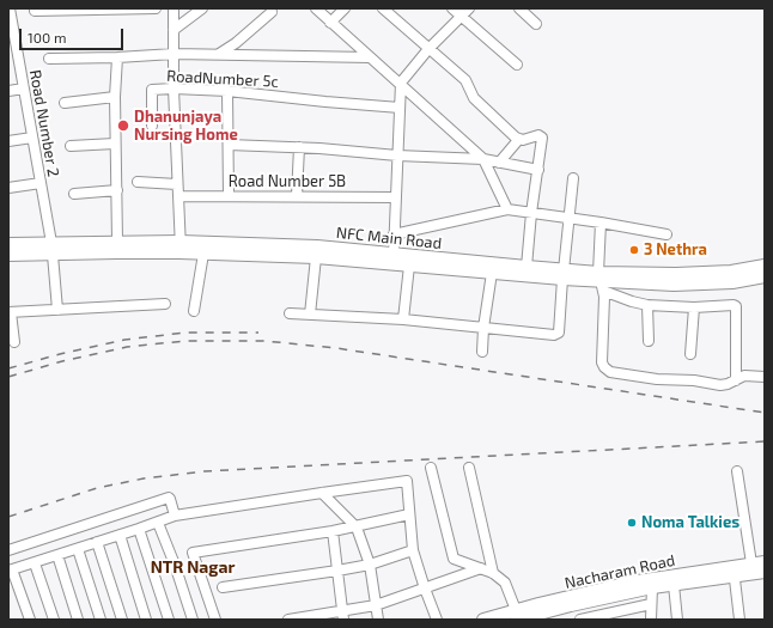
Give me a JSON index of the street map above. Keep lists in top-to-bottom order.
{
  "streets": {
    "main road": ["NFC Main Road", "Nacharam Road"],
    "street": ["RoadNumber 5c", "Road Number 2", "Road Number 5B"]
  },
  "crossings": [
    ["Road Number 2", "NFC Main Road"]
  ],
  "districts": ["NTR Nagar"],
  "places": ["Dhanunjaya Nursing Home", "3 Nethra", "Noma Talkies"],
  "scale_bar": "100 m"
}
